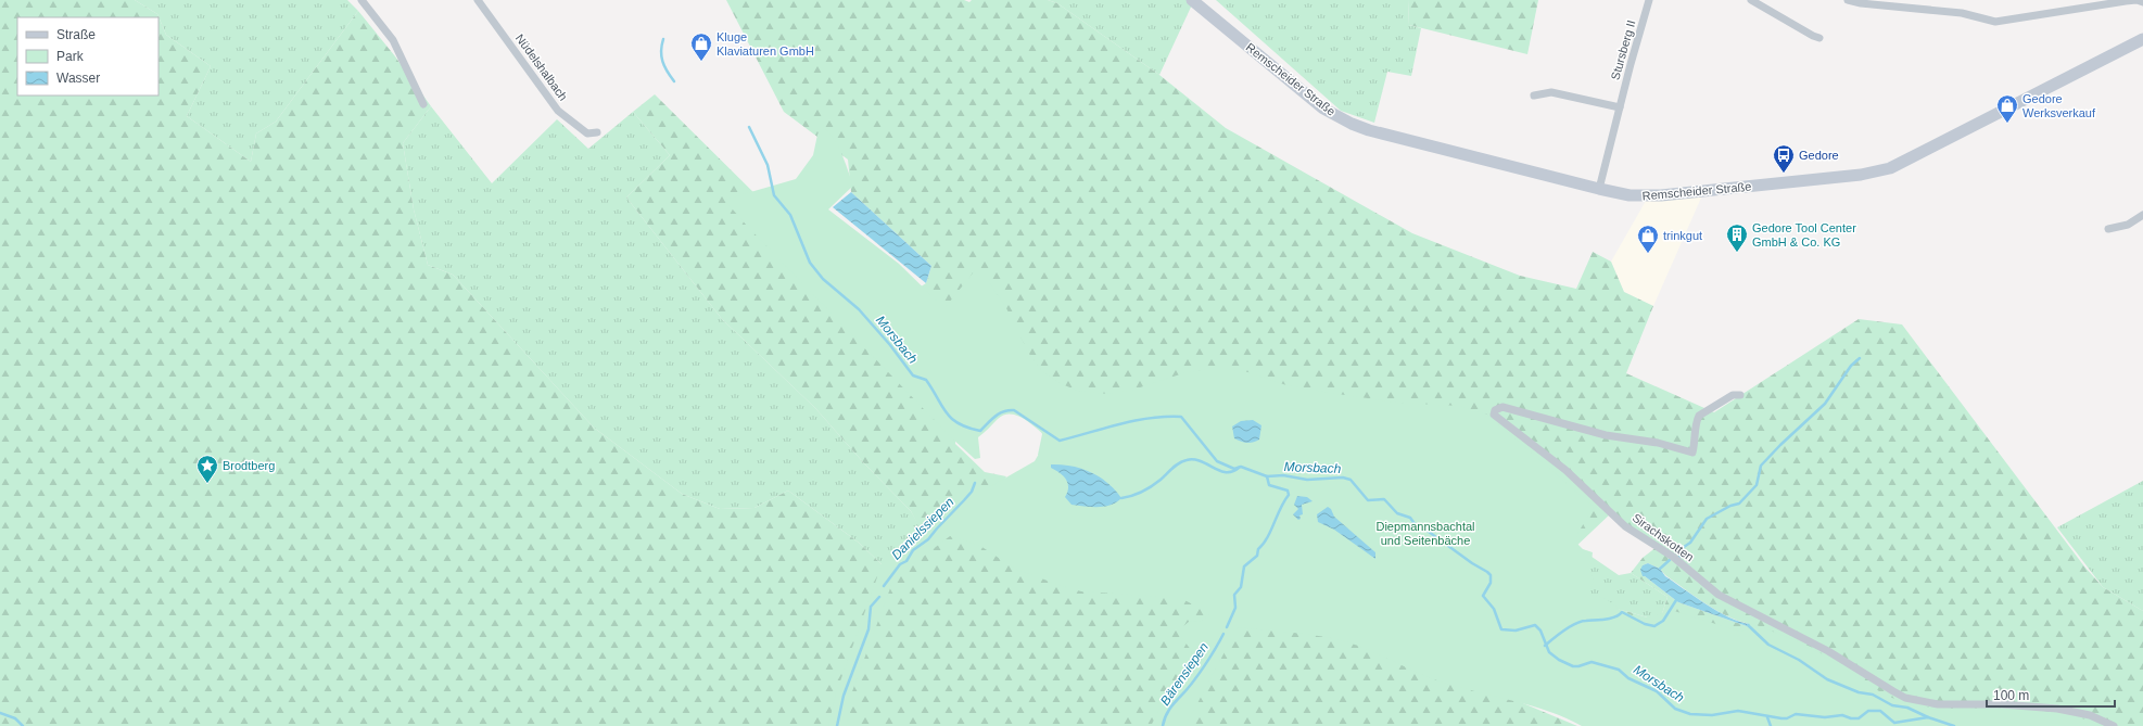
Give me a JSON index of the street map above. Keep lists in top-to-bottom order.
{
  "streets": {
    "main road": ["Remscheider Straße"],
    "street": ["Stursberg II", "Nüdelshalbach", "Sirachskotten"]
  },
  "crossings": [
    ["Stursberg II", "Remscheider Straße"]
  ],
  "water": ["Morsbach", "Danielssiepen", "Bärensiepen"],
  "parks": ["Diepmannsbachtal und Seitenbäche"],
  "places": {
    "shop": ["Kluge Klaviaturen GmbH", "Gedore Werksverkauf", "trinkgut"],
    "bus stop": ["Gedore"],
    "building": ["Gedore Tool Center GmbH & Co. KG"],
    "place": ["Brodtberg"]
  },
  "legend": ["Straße", "Park", "Wasser"],
  "scale_bar": "100 m"
}
